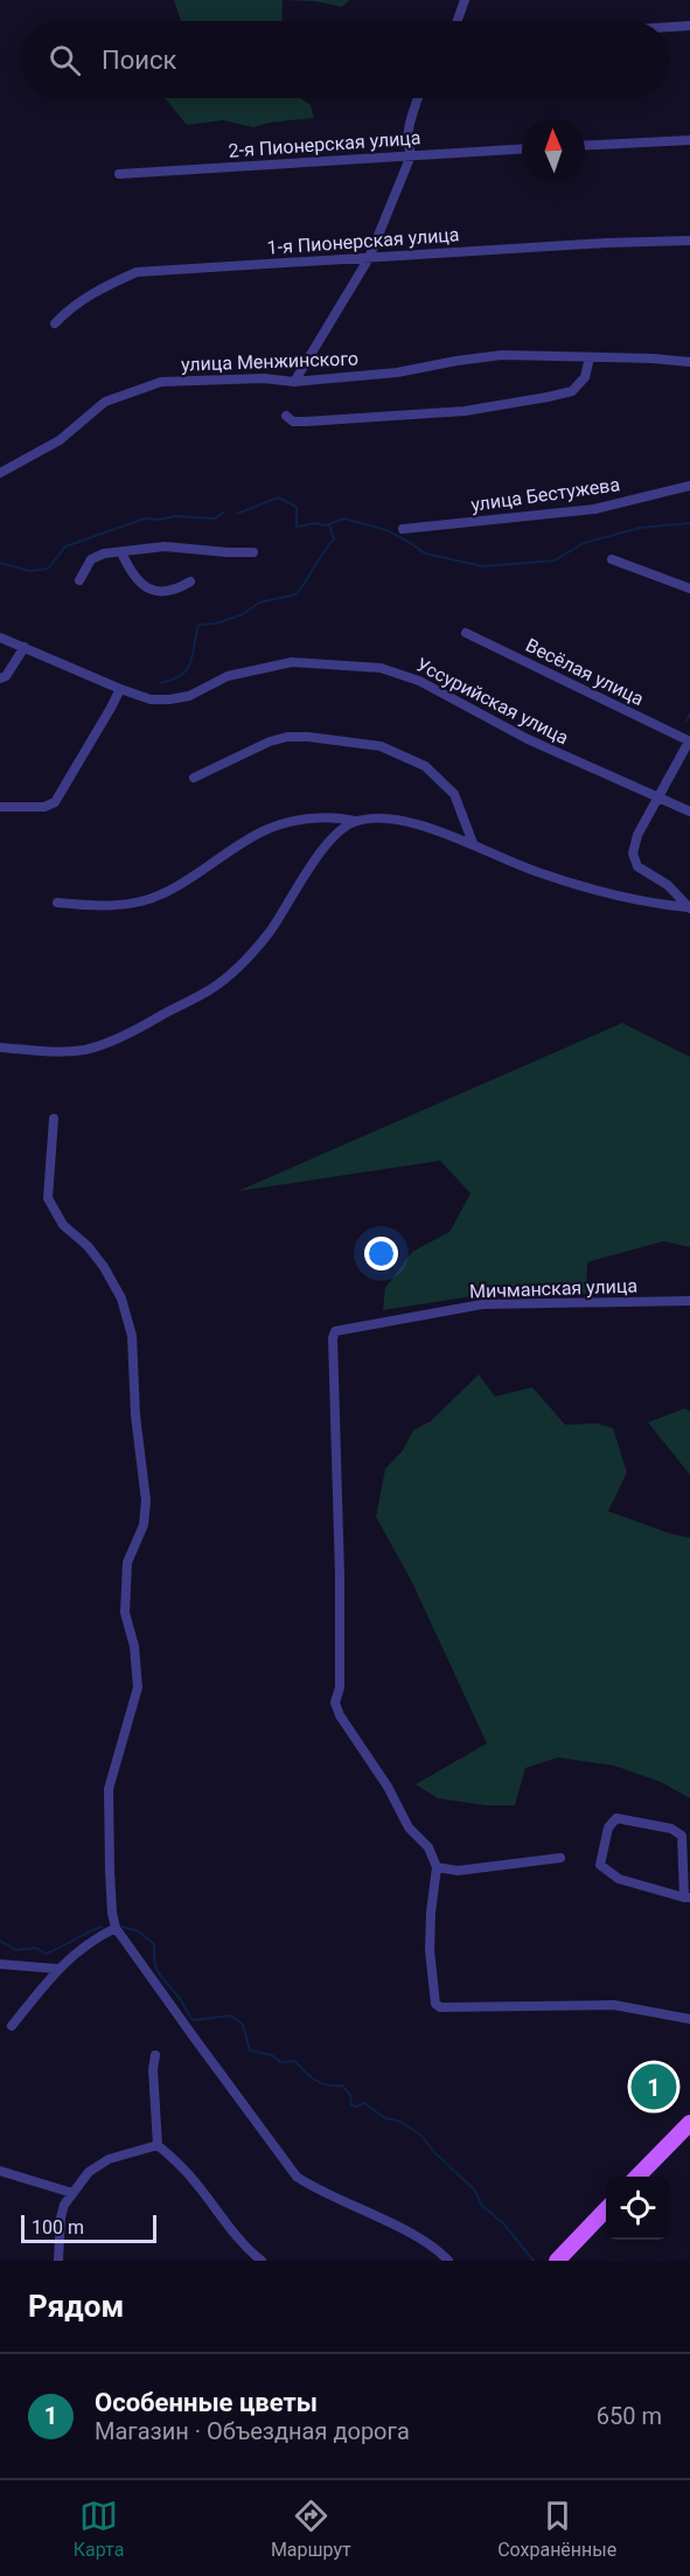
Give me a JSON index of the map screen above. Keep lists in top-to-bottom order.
{
  "streets": {
    "street": [
      "2-я Пионерская улица",
      "1-я Пионерская улица",
      "улица Менжинского",
      "улица Бестужева",
      "Весёлая улица",
      "Уссурийская улица",
      "Мичманская улица"
    ]
  },
  "scale_bar": "100 m",
  "north": "top",
  "page": {
    "search": "Поиск",
    "pins": "1",
    "scale": "100 m",
    "heading": "Рядом",
    "list": [
      {
        "mark": "1",
        "name": "Особенные цветы",
        "note": "Магазин · Объездная дорога",
        "value": "650 m"
      }
    ],
    "nav": ["Карта", "Маршрут", "Сохранённые"]
  }
}
